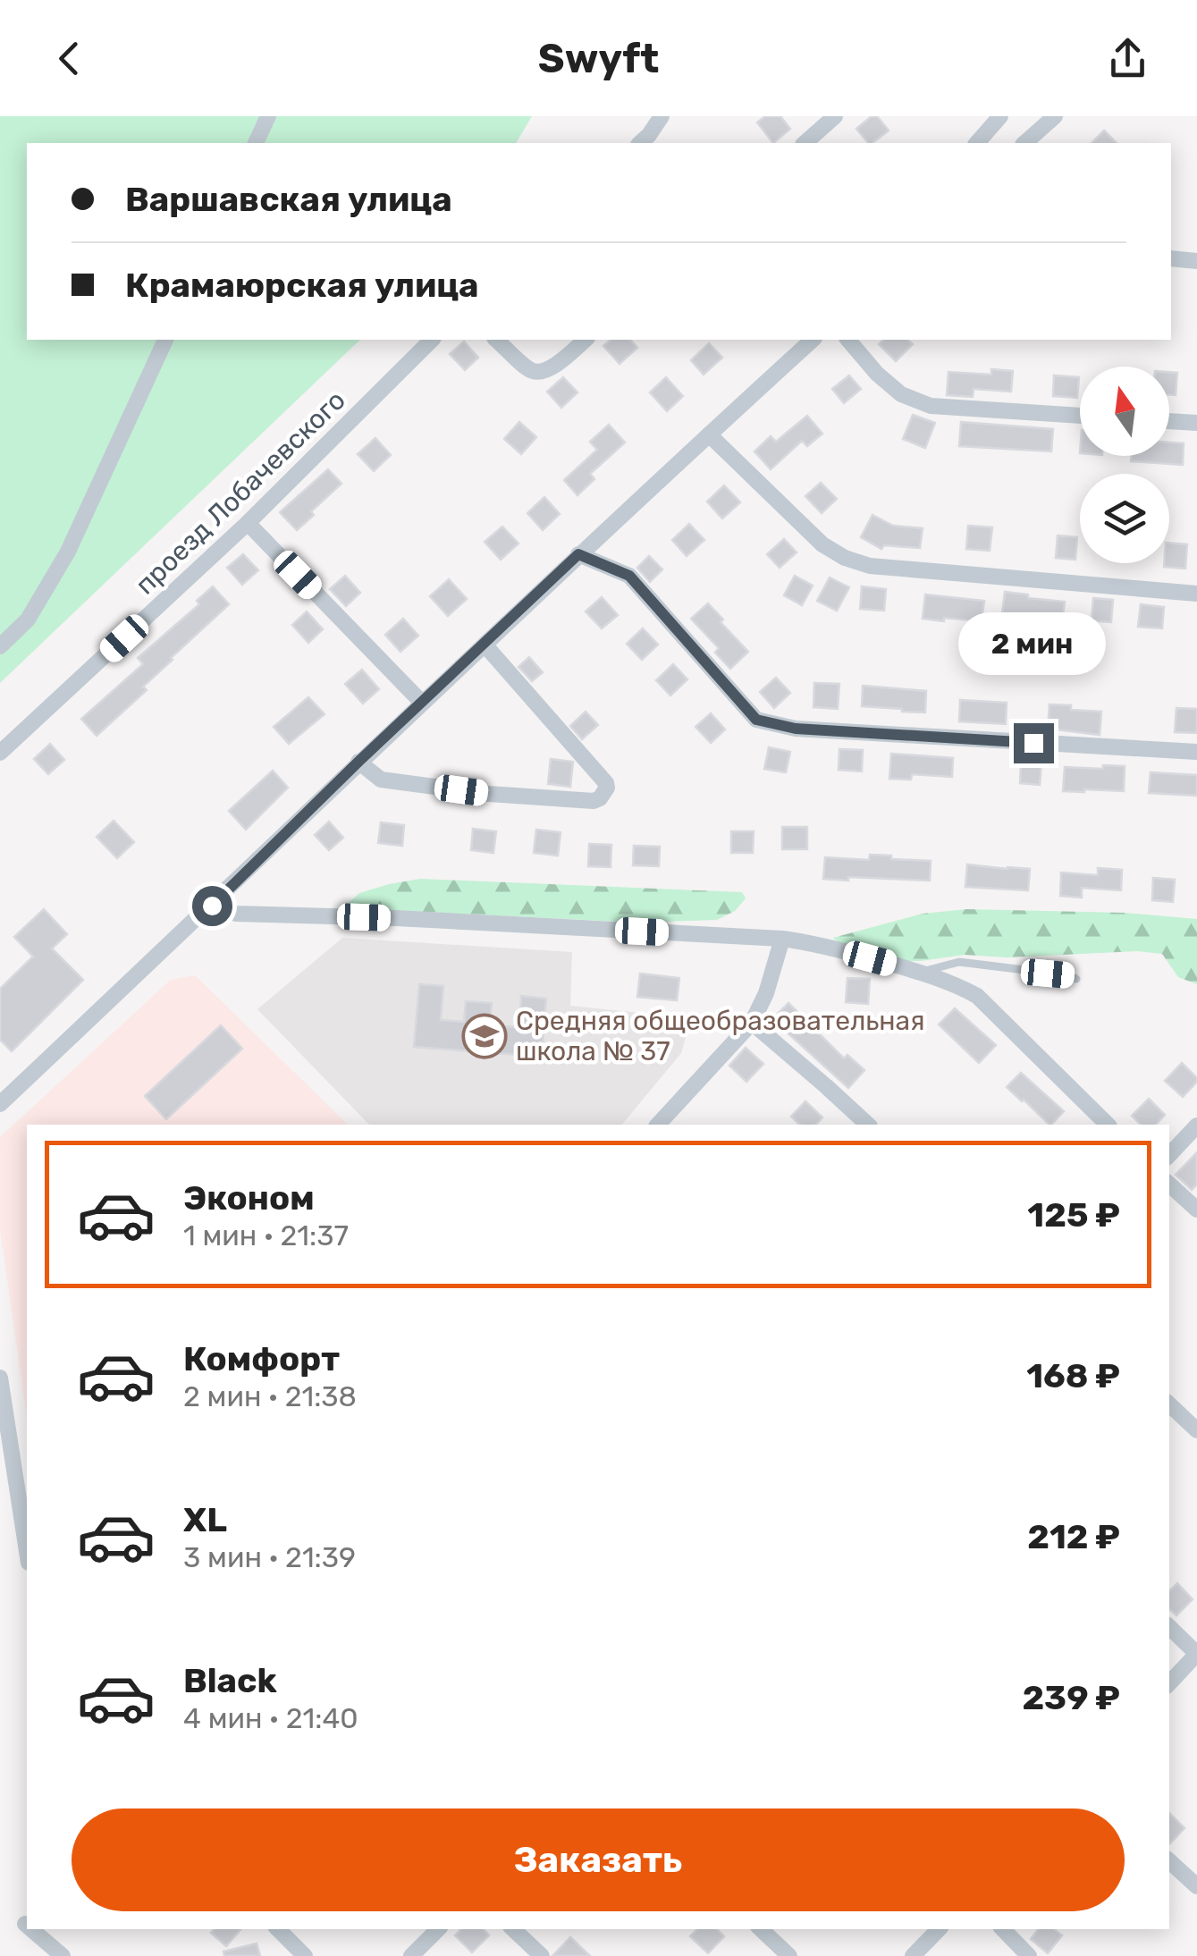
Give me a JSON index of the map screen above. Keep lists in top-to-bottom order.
{
  "streets": {
    "street": ["проезд Лобачевского"]
  },
  "places": {
    "school or university": ["Средняя общеобразовательная школа № 37"]
  },
  "north": "top",
  "page": {
    "header": "Swyft",
    "banner": ["Варшавская улица", "Крамаюрская улица"],
    "bubble": "2 мин",
    "list": [
      {
        "name": "Эконом",
        "note": "1 мин · 21:37",
        "value": "125 ₽"
      },
      {
        "name": "Комфорт",
        "note": "2 мин · 21:38",
        "value": "168 ₽"
      },
      {
        "name": "XL",
        "note": "3 мин · 21:39",
        "value": "212 ₽"
      },
      {
        "name": "Black",
        "note": "4 мин · 21:40",
        "value": "239 ₽"
      }
    ],
    "buttons": "Заказать"
  }
}
